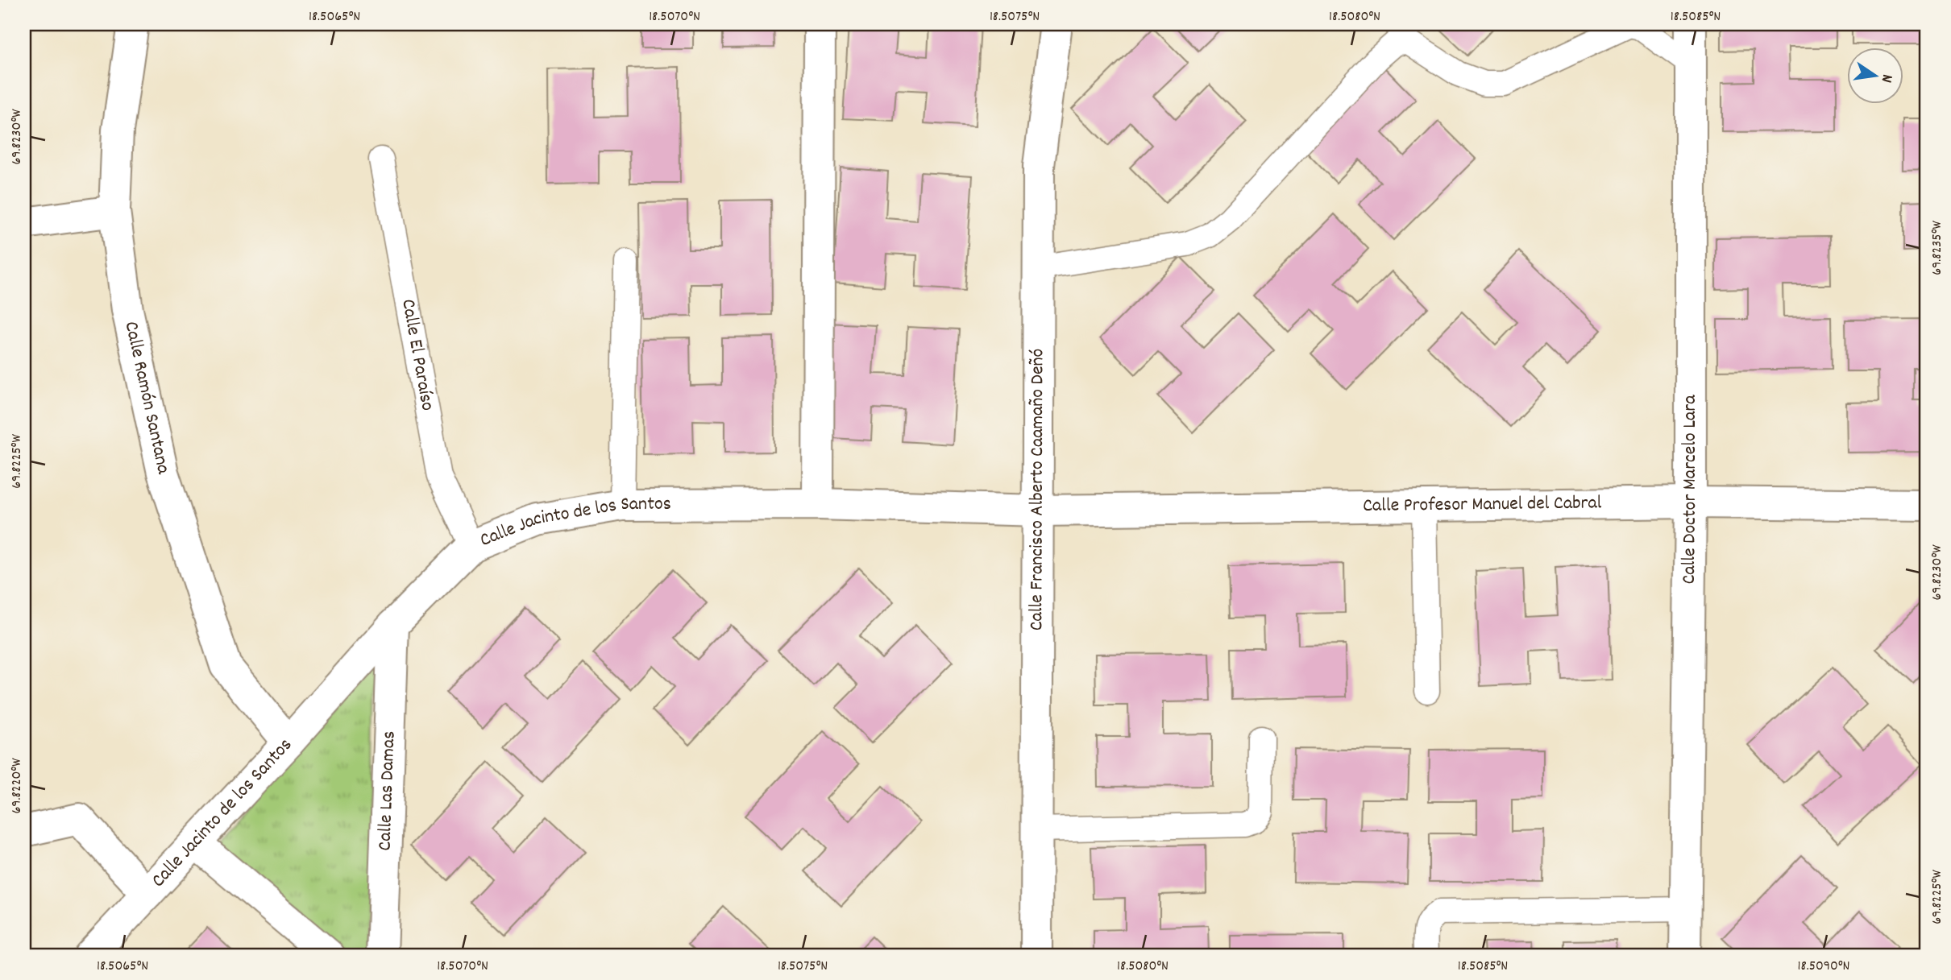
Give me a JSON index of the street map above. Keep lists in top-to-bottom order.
{
  "streets": {
    "street": [
      "Calle Ramón Santana",
      "Calle Francisco Alberto Caamaño Deñó",
      "Calle Doctor Marcelo Lara",
      "Calle Profesor Manuel del Cabral",
      "Calle Jacinto de los Santos",
      "Calle Las Damas"
    ],
    "lane": ["Calle El Paraíso"]
  },
  "crossings": [
    ["Calle El Paraíso", "Calle Jacinto de los Santos"],
    ["Calle Ramón Santana", "Calle Jacinto de los Santos"],
    ["Calle Francisco Alberto Caamaño Deñó", "Calle Profesor Manuel del Cabral"],
    ["Calle Francisco Alberto Caamaño Deñó", "Calle Jacinto de los Santos"],
    ["Calle Doctor Marcelo Lara", "Calle Profesor Manuel del Cabral"],
    ["Calle Profesor Manuel del Cabral", "Calle Jacinto de los Santos"],
    ["Calle Jacinto de los Santos", "Calle Las Damas"]
  ],
  "north": "right",
  "coordinates": [
    "18.5065°N",
    "18.5070°N",
    "18.5075°N",
    "18.5080°N",
    "18.5085°N",
    "69.8230°W",
    "69.8235°W",
    "69.8225°W",
    "69.8220°W",
    "18.5090°N"
  ]
}
